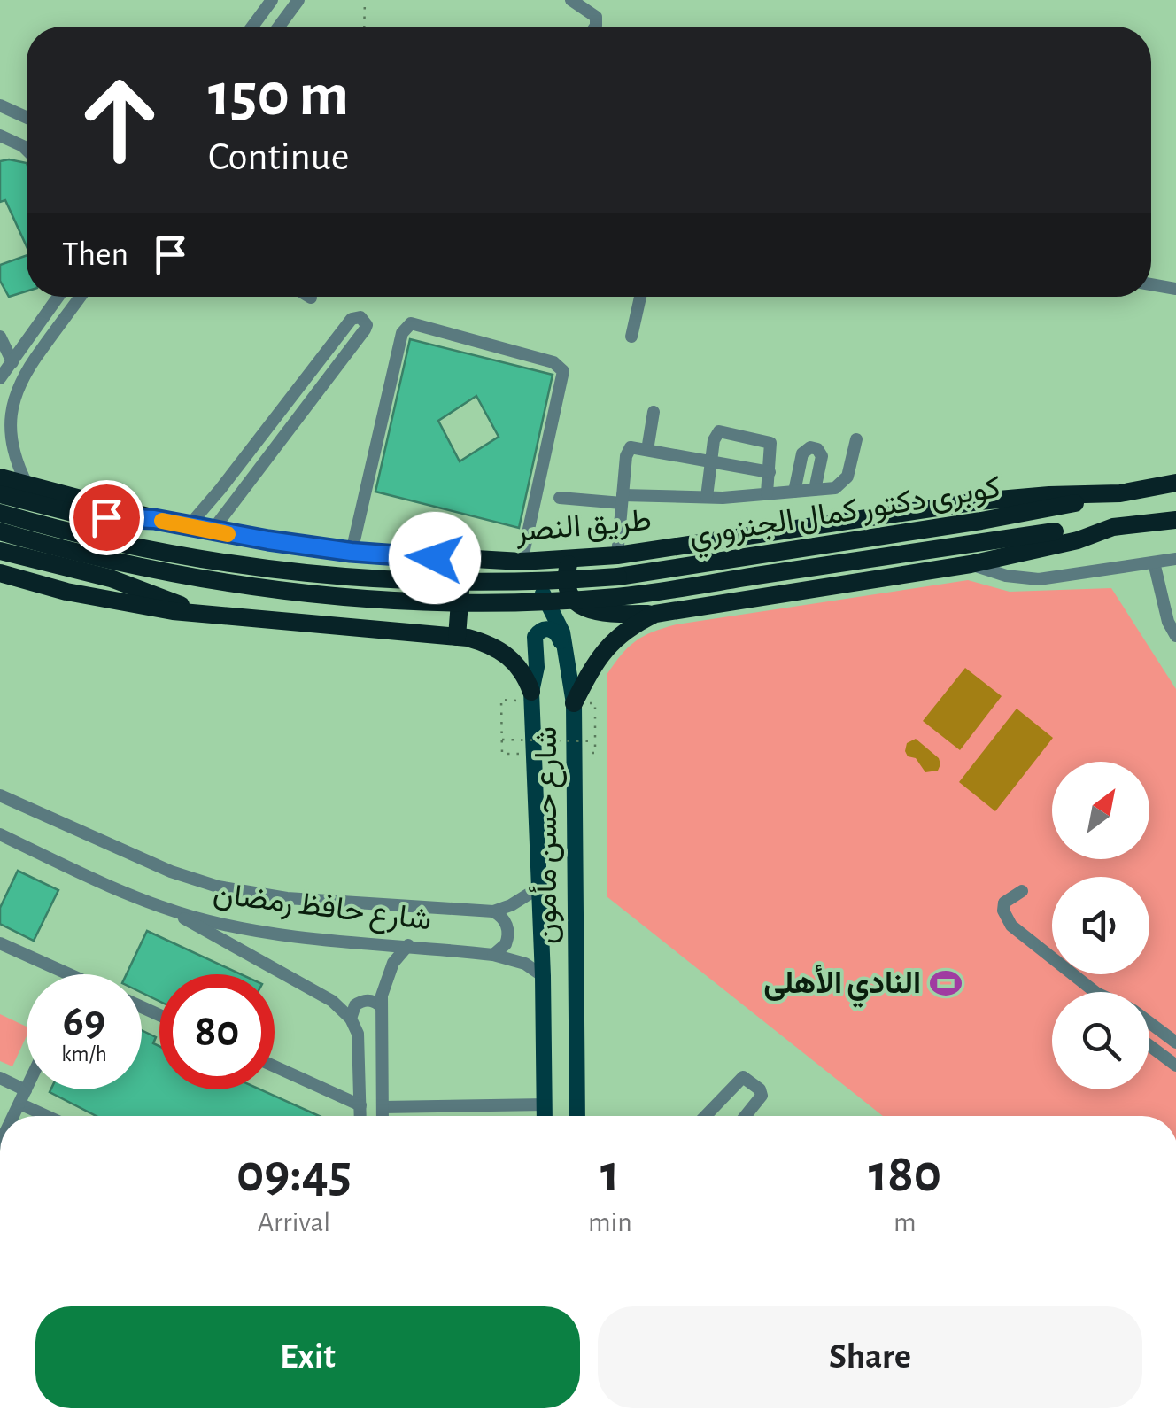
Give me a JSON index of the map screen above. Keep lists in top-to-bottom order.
{
  "streets": {
    "highway": ["كوبرى دكتور كمال الجنزوري", "طريق النصر"],
    "main road": ["شارع حسن مأمون"],
    "street": ["شارع حافظ رمضان"]
  },
  "crossings": [
    ["كوبرى دكتور كمال الجنزوري", "طريق النصر"],
    ["طريق النصر", "شارع حسن مأمون"],
    ["شارع حسن مأمون", "شارع حافظ رمضان"]
  ],
  "places": {
    "sports": ["النادي الأهلى"]
  },
  "north": "top right",
  "page": {
    "turn": ["150 m", "Continue"],
    "then": "Then",
    "speed": "69 km/h",
    "limit": "80",
    "eta": [
      "09:45",
      "Arrival",
      "1",
      "min",
      "180",
      "m"
    ],
    "buttons": ["Exit", "Share"]
  }
}
